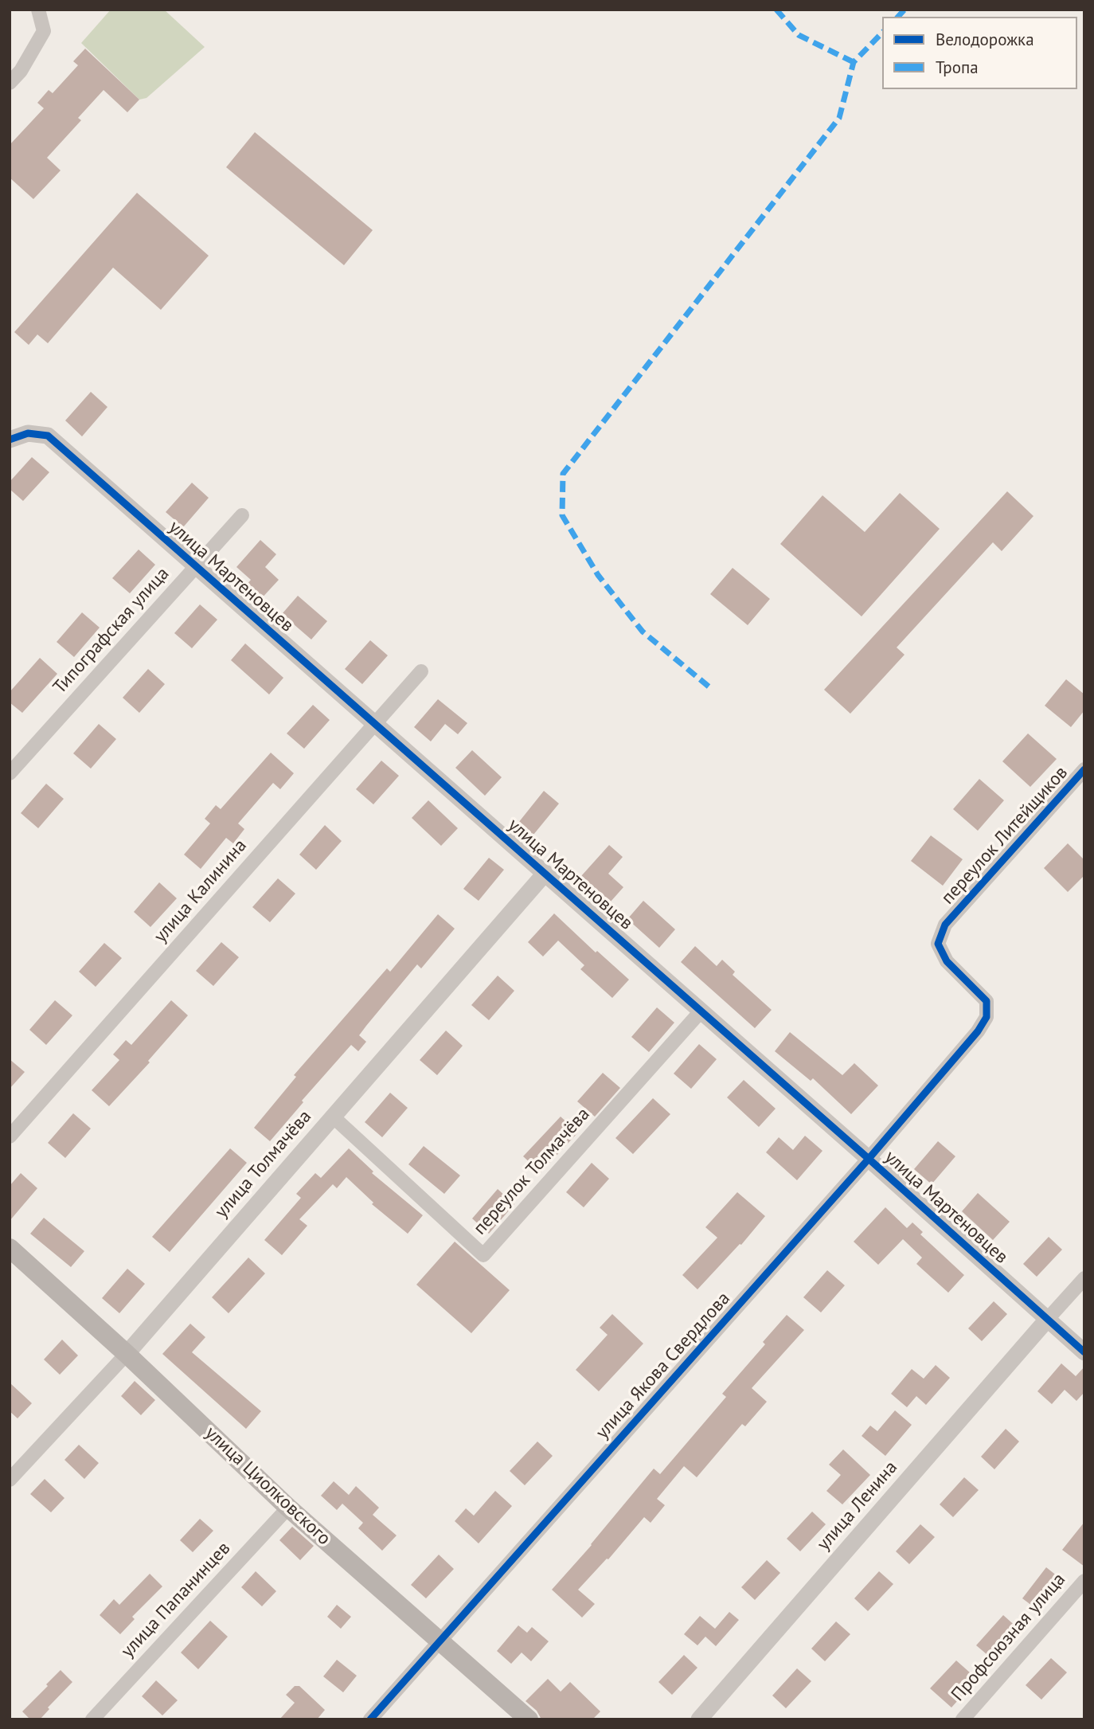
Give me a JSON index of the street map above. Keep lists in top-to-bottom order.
{
  "streets": {
    "main road": ["улица Циолковского"],
    "street": [
      "улица Мартеновцев",
      "Типографская улица",
      "переулок Литейщиков",
      "улица Калинина",
      "улица Толмачёва",
      "переулок Толмачёва",
      "улица Якова Свердлова",
      "улица Ленина",
      "улица Папанинцев",
      "Профсоюзная улица"
    ]
  },
  "crossings": [
    ["улица Мартеновцев", "Типографская улица"],
    ["улица Мартеновцев", "улица Калинина"],
    ["улица Мартеновцев", "улица Толмачёва"],
    ["улица Мартеновцев", "переулок Толмачёва"],
    ["улица Мартеновцев", "улица Якова Свердлова"],
    ["улица Мартеновцев", "улица Ленина"],
    ["переулок Литейщиков", "улица Якова Свердлова"],
    ["улица Толмачёва", "переулок Толмачёва"],
    ["улица Толмачёва", "улица Циолковского"],
    ["улица Якова Свердлова", "улица Циолковского"],
    ["улица Циолковского", "улица Папанинцев"]
  ],
  "legend": ["Велодорожка", "Тропа"]
}
